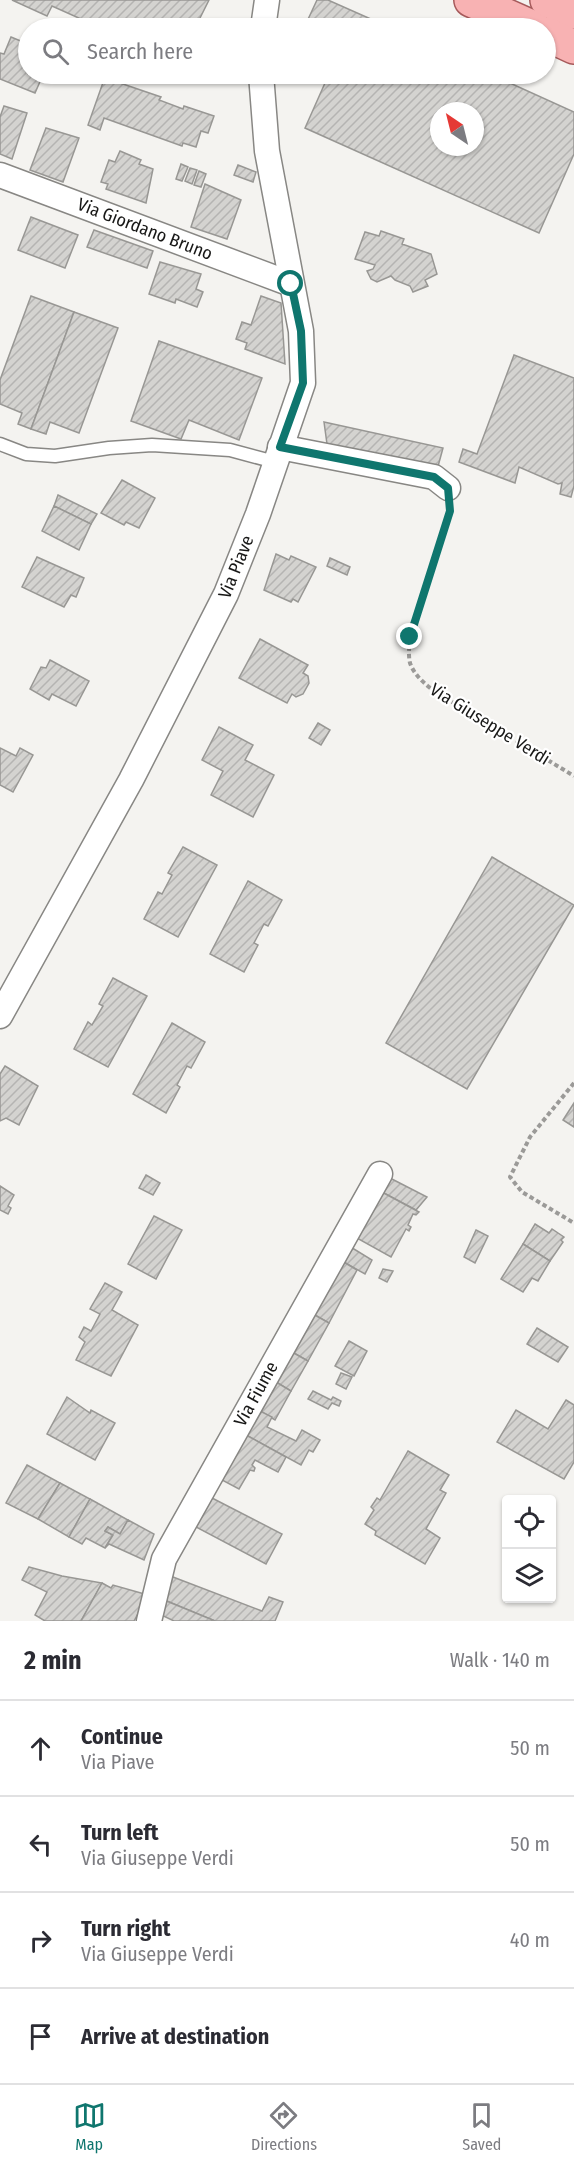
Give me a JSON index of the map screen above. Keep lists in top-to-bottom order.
{
  "streets": {
    "street": ["Via Giordano Bruno", "Via Piave", "Via Fiume"],
    "path": ["Via Giuseppe Verdi"]
  },
  "crossings": [
    ["Via Giordano Bruno", "Via Piave"]
  ],
  "north": "top left",
  "page": {
    "search": "Search here",
    "heading": ["2 min", "Walk · 140 m"],
    "list": [
      ["Continue", "Via Piave", "50 m"],
      ["Turn left", "Via Giuseppe Verdi", "50 m"],
      ["Turn right", "Via Giuseppe Verdi", "40 m"],
      "Arrive at destination"
    ],
    "nav": ["Map", "Directions", "Saved"]
  }
}
